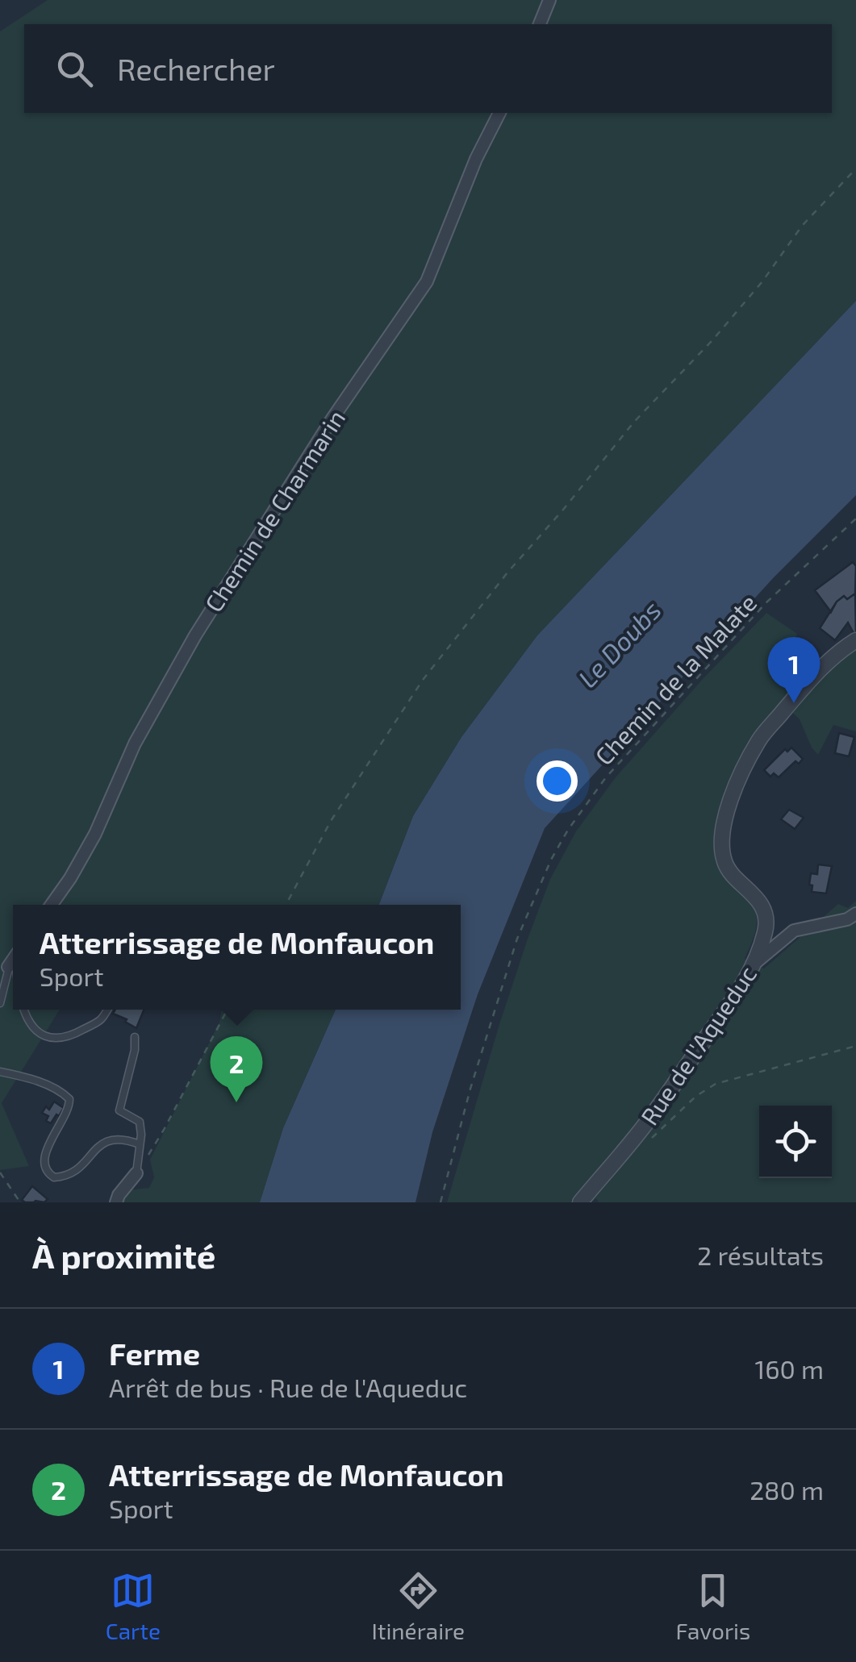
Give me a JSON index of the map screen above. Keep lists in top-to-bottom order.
{
  "streets": {
    "street": ["Chemin de Charmarin", "Rue de l'Aqueduc"],
    "path": ["Chemin de la Malate"]
  },
  "water": ["Le Doubs"],
  "page": {
    "search": "Rechercher",
    "pins": ["1", "2"],
    "popup": ["Atterrissage de Monfaucon", "Sport"],
    "heading": ["À proximité", "2 résultats"],
    "list": [
      {
        "mark": "1",
        "name": "Ferme",
        "note": "Arrêt de bus · Rue de l'Aqueduc",
        "value": "160 m"
      },
      {
        "mark": "2",
        "name": "Atterrissage de Monfaucon",
        "note": "Sport",
        "value": "280 m"
      }
    ],
    "nav": ["Carte", "Itinéraire", "Favoris"]
  }
}
